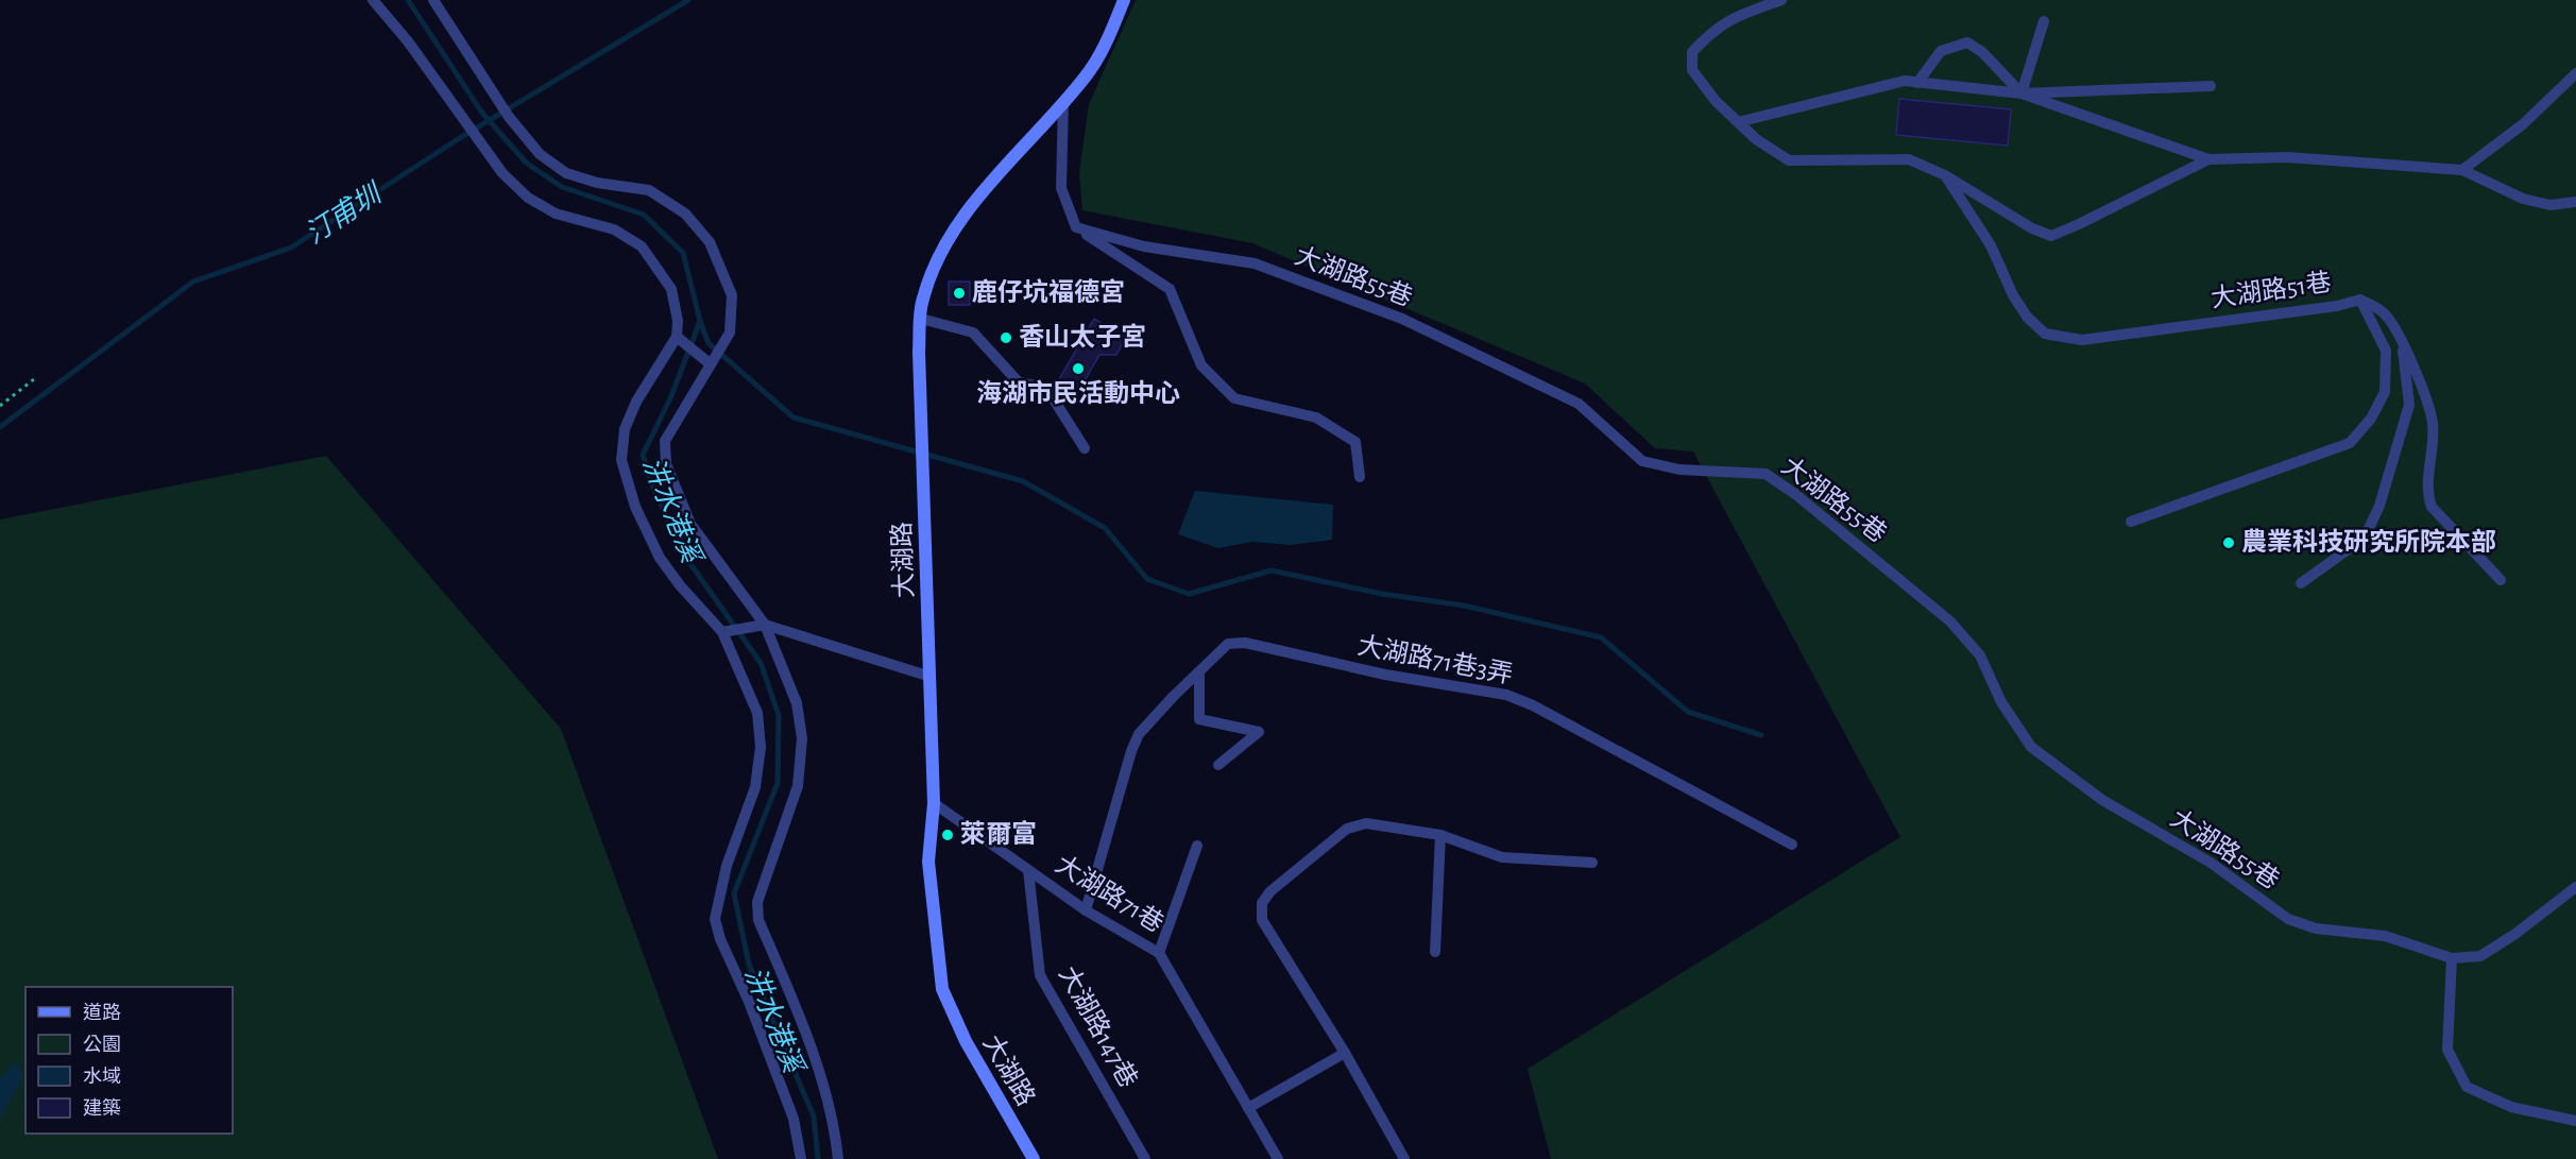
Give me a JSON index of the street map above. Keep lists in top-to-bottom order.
{
  "streets": {
    "street": ["大湖路"],
    "lane": [
      "大湖路55巷",
      "大湖路51巷",
      "大湖路71巷3弄",
      "大湖路71巷",
      "大湖路147巷"
    ]
  },
  "crossings": [
    ["大湖路", "大湖路71巷"],
    ["大湖路71巷3弄", "大湖路71巷"],
    ["大湖路71巷", "大湖路147巷"]
  ],
  "water": ["汀甫圳", "汫水港溪"],
  "places": [
    "鹿仔坑福德宮",
    "香山太子宮",
    "海湖市民活動中心",
    "農業科技研究所院本部",
    "萊爾富"
  ],
  "legend": [
    "道路",
    "公園",
    "水域",
    "建築"
  ]
}
